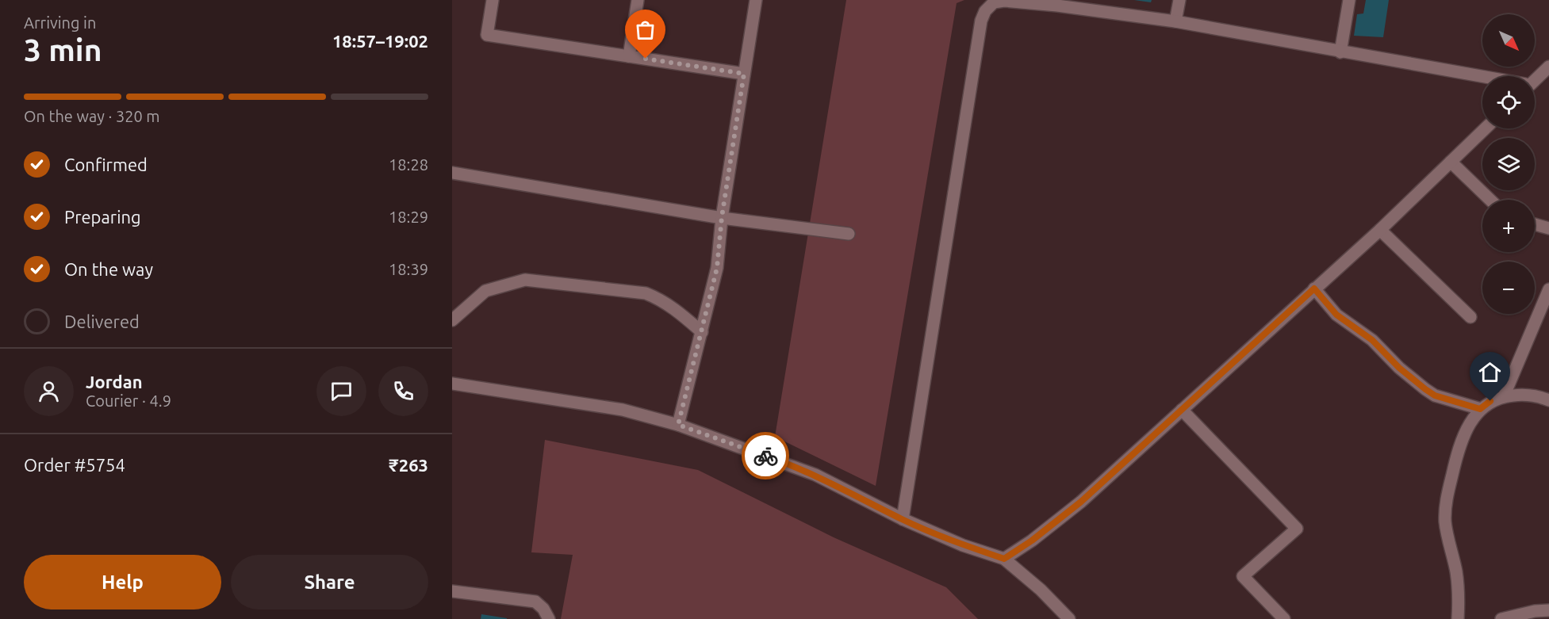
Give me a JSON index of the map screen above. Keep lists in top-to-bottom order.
{
  "north": "bottom right",
  "page": {
    "heading": ["3 min", "Arriving in", "18:57–19:02"],
    "panel": [
      "Jordan",
      "Courier · 4.9",
      "Order #5754",
      "₹263"
    ],
    "map_buttons": ["+", "−"],
    "bar": "On the way · 320 m",
    "list": [
      ["Confirmed", "18:28"],
      ["Preparing", "18:29"],
      ["On the way", "18:39"],
      "Delivered"
    ],
    "buttons": ["Help", "Share"]
  }
}
